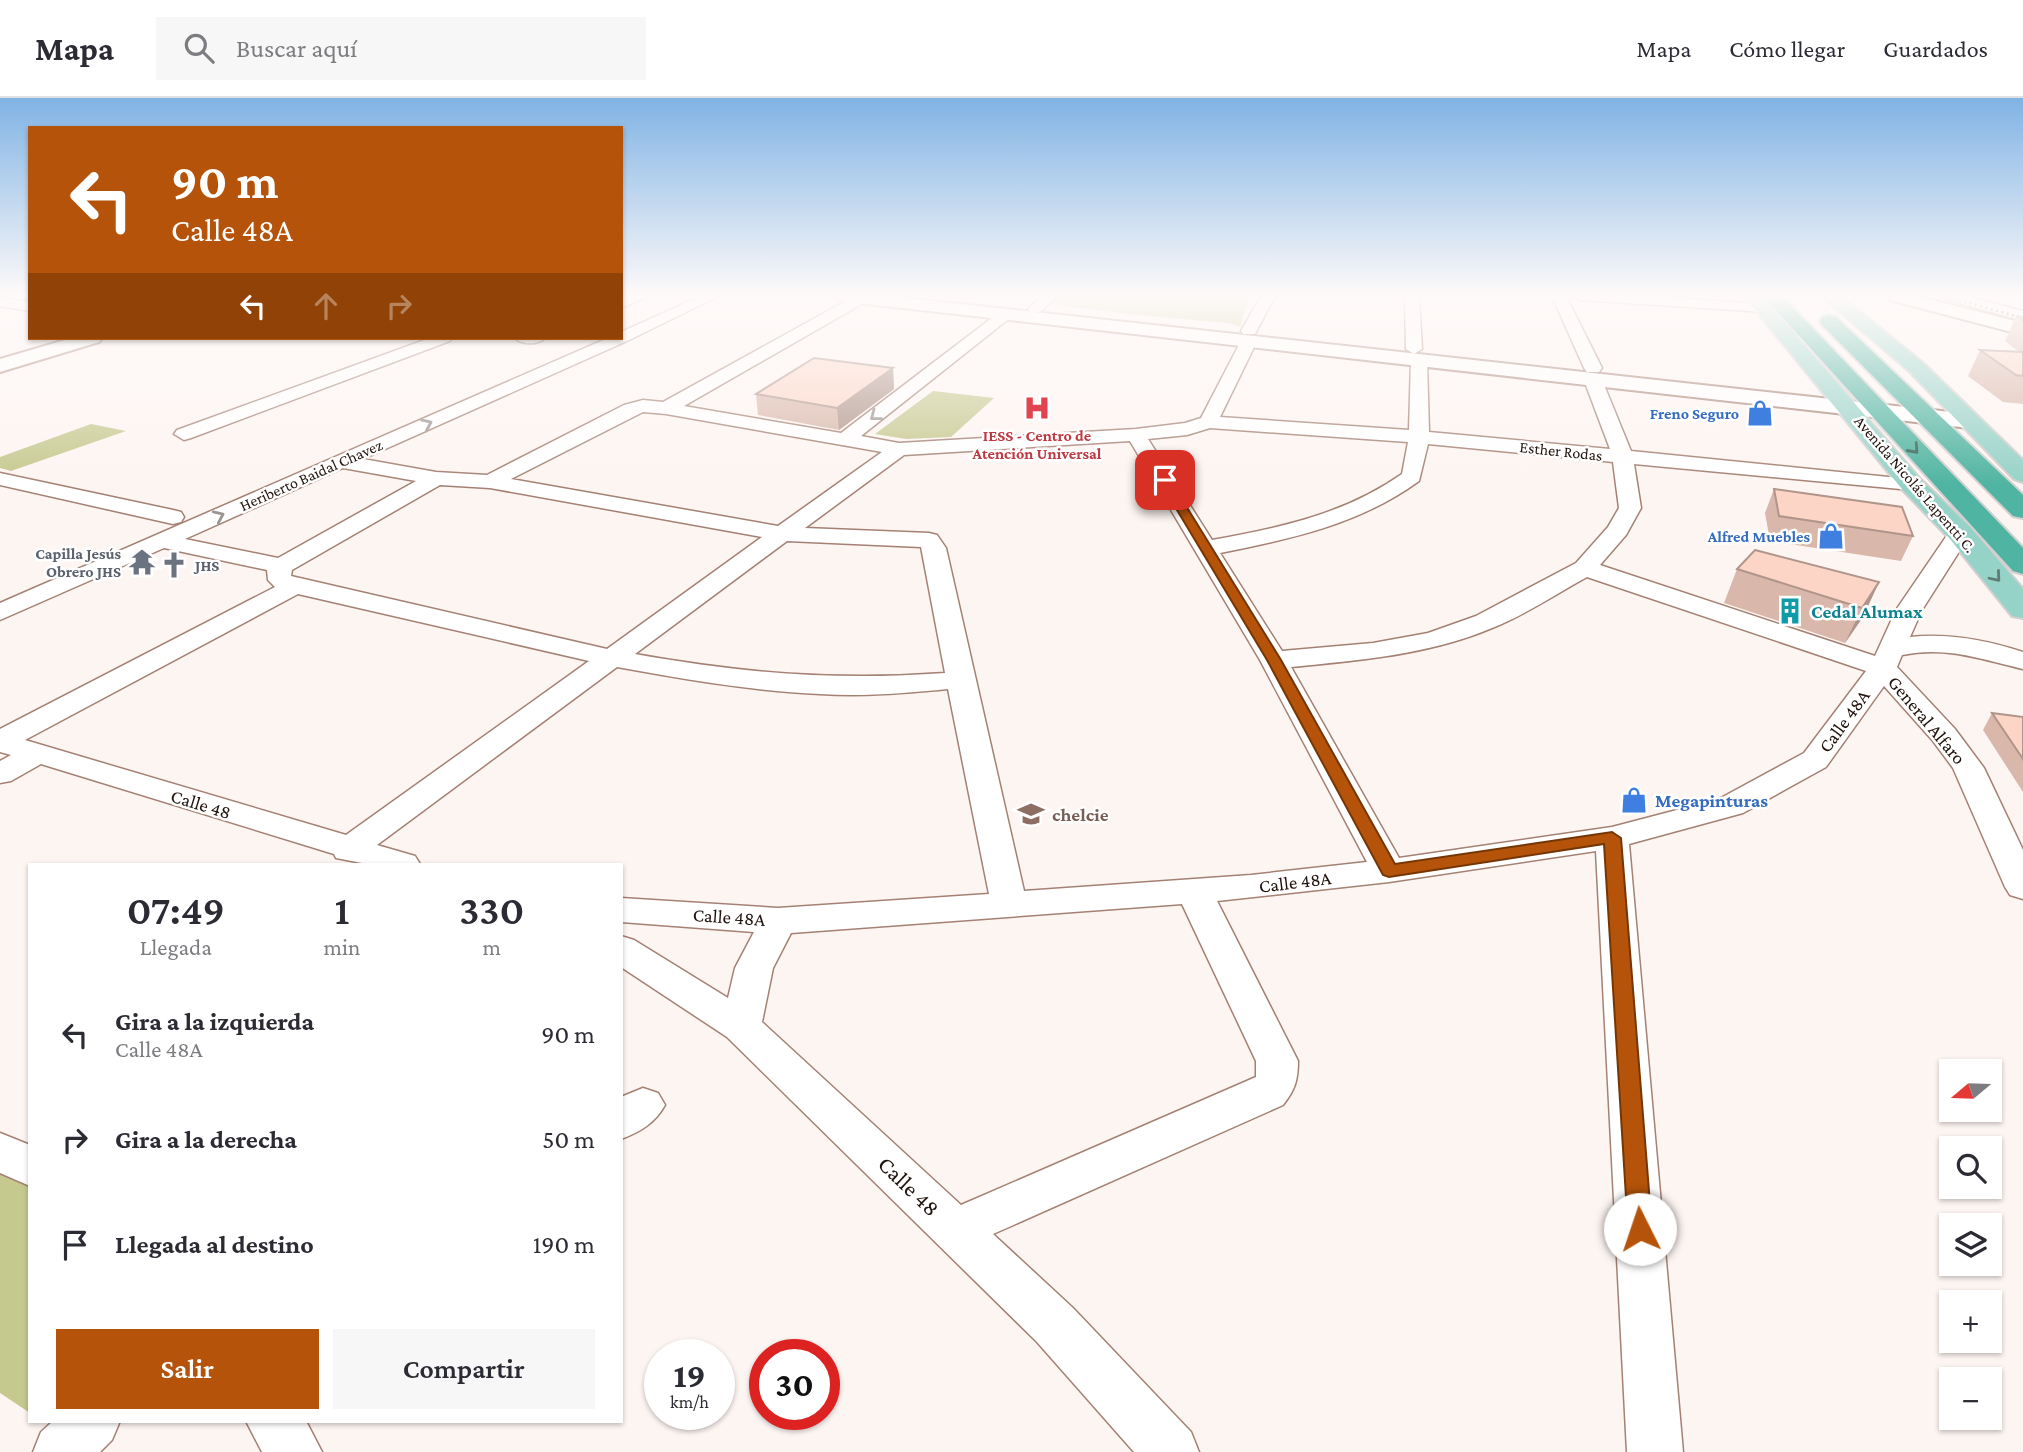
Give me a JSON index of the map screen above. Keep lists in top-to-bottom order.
{
  "streets": {
    "highway": ["Avenida Nicolás Lapentti C."],
    "street": [
      "Esther Rodas",
      "Heriberto Baidal Chavez",
      "General Alfaro",
      "Calle 48A",
      "Calle 48"
    ]
  },
  "crossings": [
    ["Esther Rodas", "Avenida Nicolás Lapentti C."],
    ["Avenida Nicolás Lapentti C.", "Calle 48A"],
    ["General Alfaro", "Calle 48A"]
  ],
  "places": {
    "hospital": ["IESS - Centro de Atención Universal"],
    "shop": ["Freno Seguro", "Alfred Muebles", "Megapinturas"],
    "temple": ["Capilla Jesús Obrero JHS"],
    "church": ["JHS"],
    "building": ["Cedal Alumax"],
    "school or university": ["chelcie"]
  },
  "north": "left",
  "page": {
    "header": "Mapa",
    "search": "Buscar aquí",
    "nav": ["Mapa", "Cómo llegar", "Guardados"],
    "turn": ["90 m", "Calle 48A"],
    "eta": [
      "07:49",
      "Llegada",
      "1",
      "min",
      "330",
      "m"
    ],
    "list": [
      {
        "name": "Gira a la izquierda",
        "note": "Calle 48A",
        "value": "90 m"
      },
      {
        "name": "Gira a la derecha",
        "value": "50 m"
      },
      {
        "name": "Llegada al destino",
        "value": "190 m"
      }
    ],
    "map_buttons": ["+", "−"],
    "buttons": ["Salir", "Compartir"],
    "speed": "19 km/h",
    "limit": "30"
  }
}
